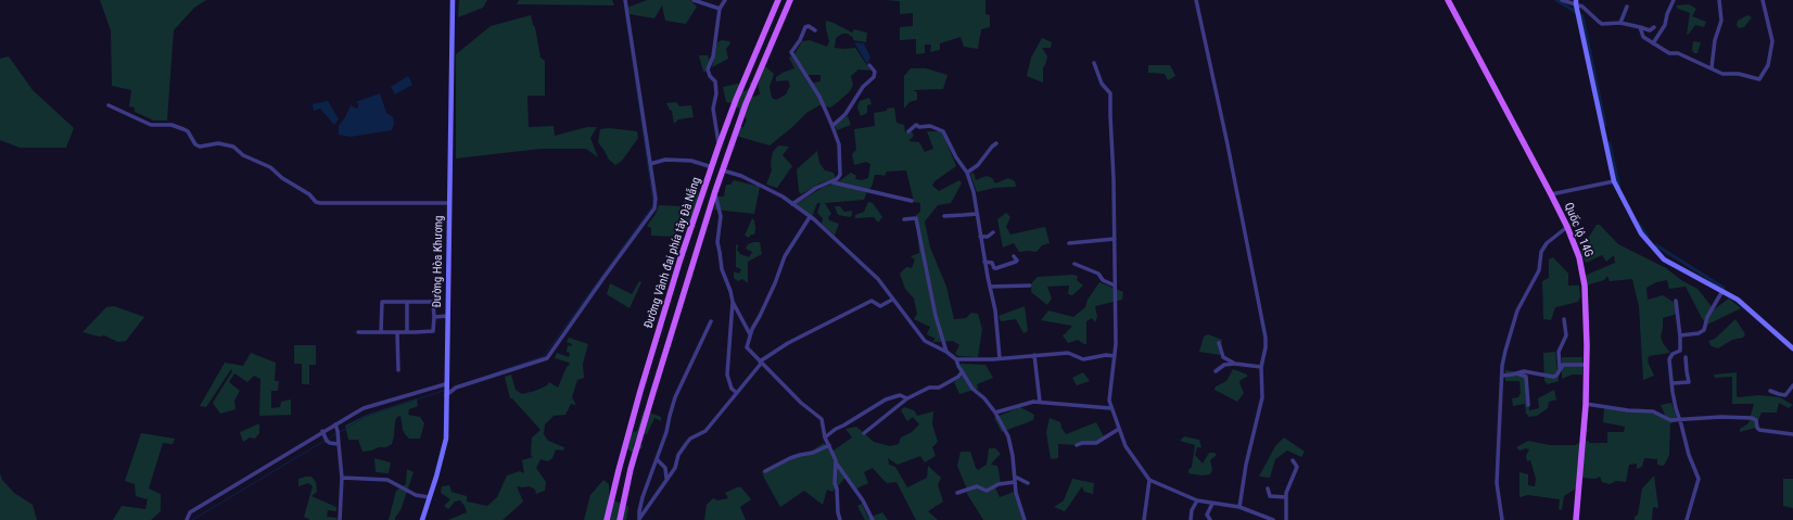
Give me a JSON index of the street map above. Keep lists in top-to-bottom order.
{
  "streets": {
    "main road": ["Quốc lộ 14G", "Đường Vành đai phía tây Đà Nẵng"],
    "street": ["Đường Hòa Khương"]
  }
}
